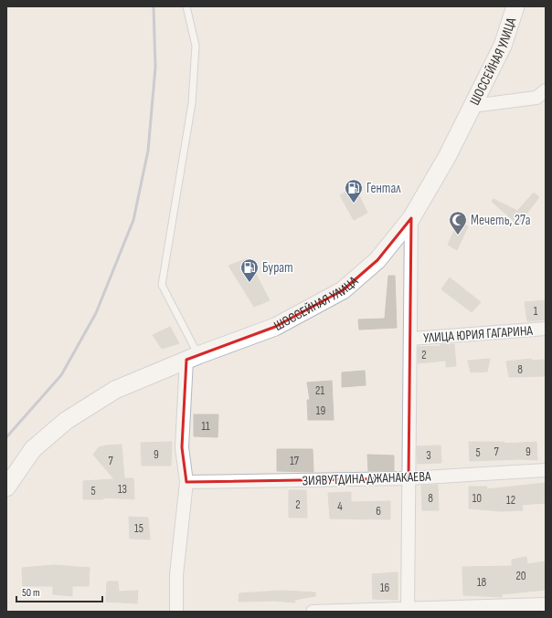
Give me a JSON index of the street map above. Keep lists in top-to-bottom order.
{
  "streets": {
    "main road": ["ШОССЕЙНАЯ УЛИЦА"],
    "street": ["УЛИЦА ЮРИЯ ГАГАРИНА", "ЗИЯВУТДИНА ДЖАНАКАЕВА"]
  },
  "places": {
    "fuel station": ["Гентал", "Бурат"],
    "mosque": ["Мечеть, 27а"]
  },
  "house_numbers": [
    "1",
    "2",
    "8",
    "21",
    "19",
    "11",
    "7",
    "9",
    "5",
    "9",
    "3",
    "7",
    "17",
    "13",
    "5",
    "8",
    "10",
    "12",
    "2",
    "4",
    "6",
    "15",
    "20",
    "18",
    "16"
  ],
  "scale_bar": "50 m"
}
